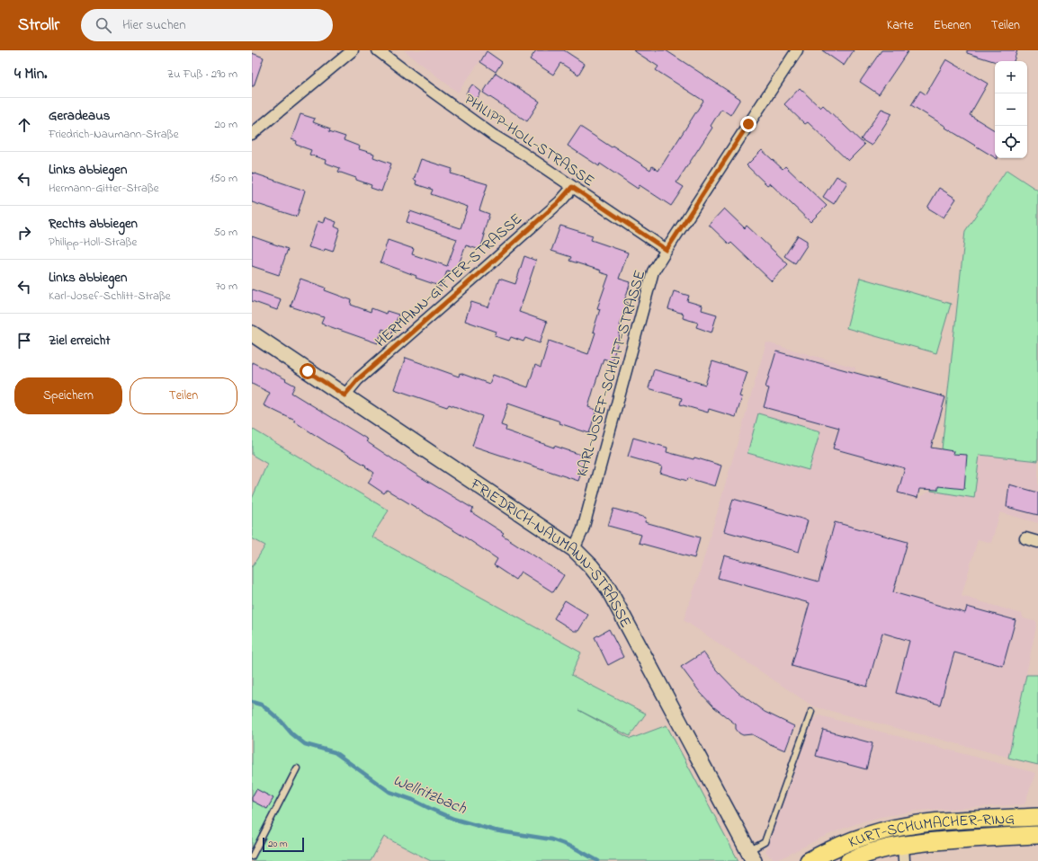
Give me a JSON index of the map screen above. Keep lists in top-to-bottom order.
{
  "streets": {
    "main road": ["KURT-SCHUMACHER-RING"],
    "street": [
      "PHILIPP-HOLL-STRASSE",
      "HERMANN-GITTER-STRASSE",
      "KARL-JOSEF-SCHLITT-STRASSE",
      "FRIEDRICH-NAUMANN-STRASSE"
    ]
  },
  "crossings": [
    ["PHILIPP-HOLL-STRASSE", "HERMANN-GITTER-STRASSE"],
    ["PHILIPP-HOLL-STRASSE", "KARL-JOSEF-SCHLITT-STRASSE"],
    ["HERMANN-GITTER-STRASSE", "FRIEDRICH-NAUMANN-STRASSE"],
    ["KARL-JOSEF-SCHLITT-STRASSE", "FRIEDRICH-NAUMANN-STRASSE"]
  ],
  "water": ["Wellritzbach"],
  "scale_bar": "20 m",
  "page": {
    "header": "Strollr",
    "search": "Hier suchen",
    "nav": ["Karte", "Ebenen", "Teilen"],
    "heading": ["4 Min.", "Zu Fuß · 290 m"],
    "map_buttons": ["+", "−"],
    "list": [
      ["Geradeaus", "Friedrich-Naumann-Straße", "20 m"],
      ["Links abbiegen", "Hermann-Gitter-Straße", "150 m"],
      ["Rechts abbiegen", "Philipp-Holl-Straße", "50 m"],
      ["Links abbiegen", "Karl-Josef-Schlitt-Straße", "70 m"],
      "Ziel erreicht"
    ],
    "buttons": ["Speichern", "Teilen"],
    "scale": "20 m"
  }
}
